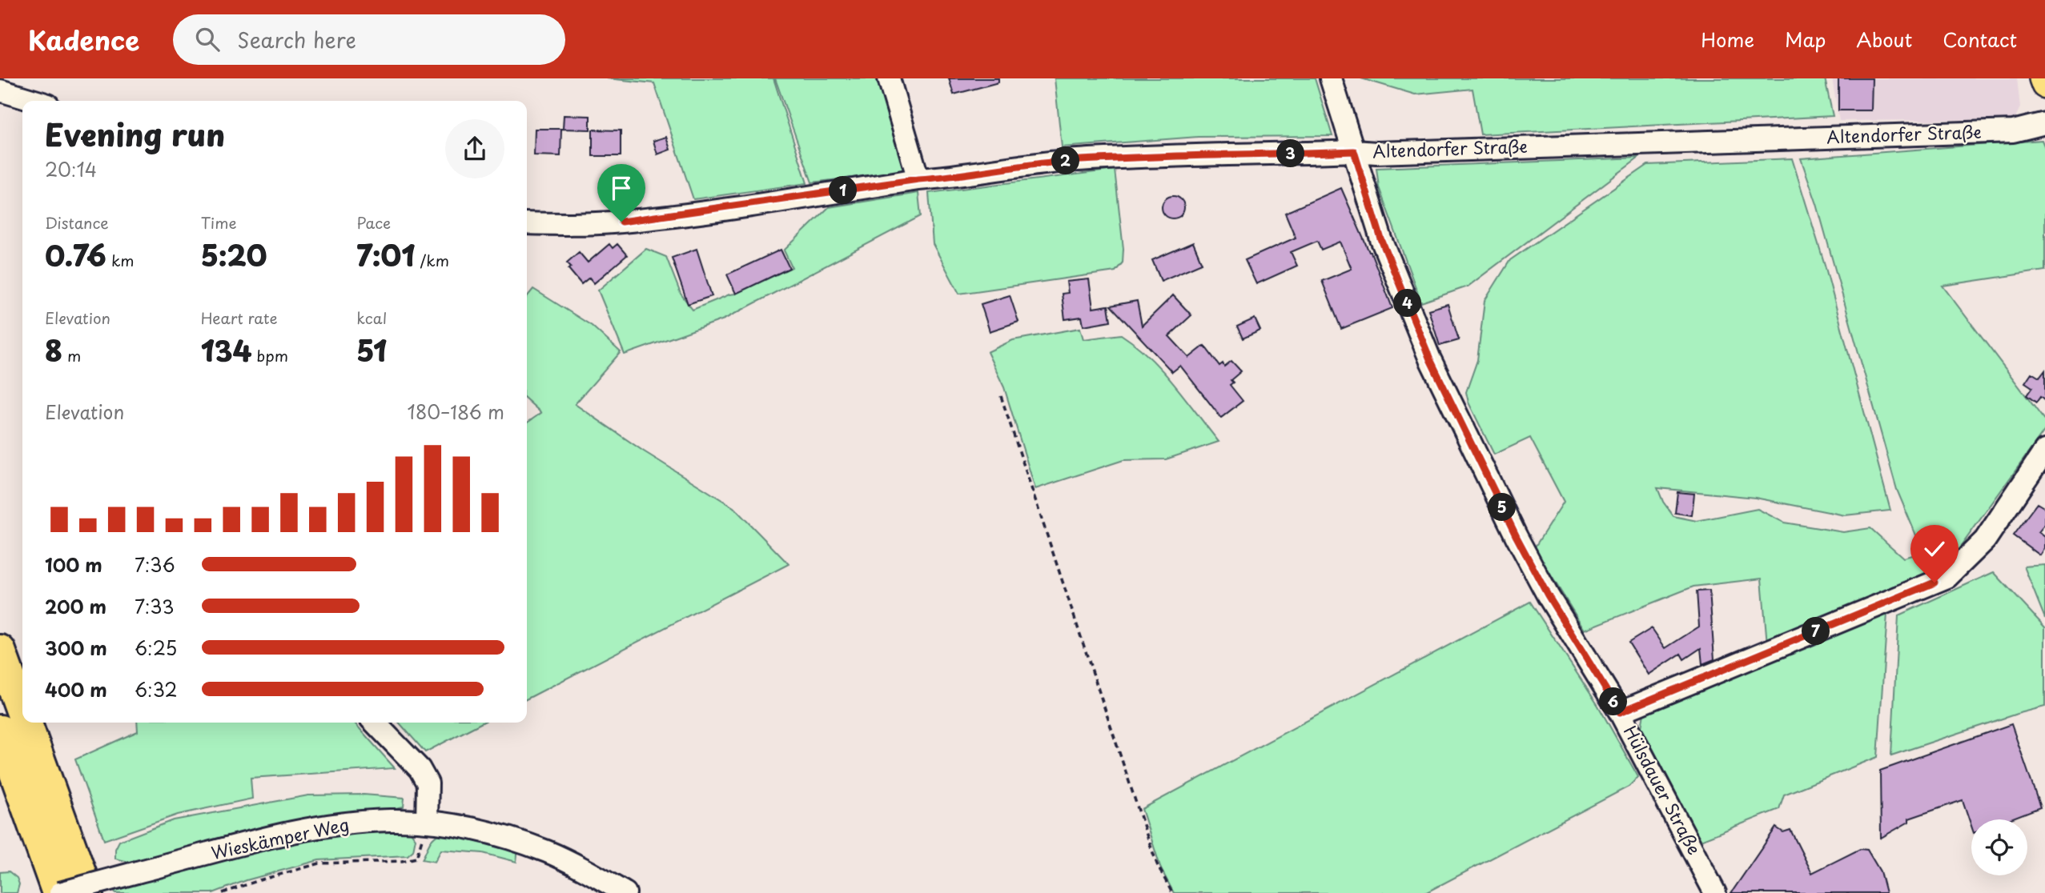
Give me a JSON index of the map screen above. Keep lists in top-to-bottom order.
{
  "streets": {
    "street": ["Altendorfer Straße", "Hülsdauer Straße", "Wieskämper Weg"]
  },
  "crossings": [
    ["Altendorfer Straße", "Hülsdauer Straße"]
  ],
  "page": {
    "header": "Kadence",
    "search": "Search here",
    "nav": [
      "Home",
      "Map",
      "About",
      "Contact"
    ],
    "heading": ["Evening run", "20:14"],
    "pins": [
      "3",
      "2",
      "1",
      "4",
      "5",
      "7",
      "6"
    ],
    "stats": [
      ["Distance", "0.76 km"],
      ["Time", "5:20"],
      ["Pace", "7:01 /km"],
      ["Elevation", "8 m"],
      ["Heart rate", "134 bpm"],
      ["kcal", "51"]
    ],
    "chart": ["Elevation", "180–186 m"],
    "list": [
      {
        "name": "100 m",
        "note": "7:36"
      },
      {
        "name": "200 m",
        "note": "7:33"
      },
      {
        "name": "300 m",
        "note": "6:25"
      },
      {
        "name": "400 m",
        "note": "6:32"
      }
    ]
  }
}
